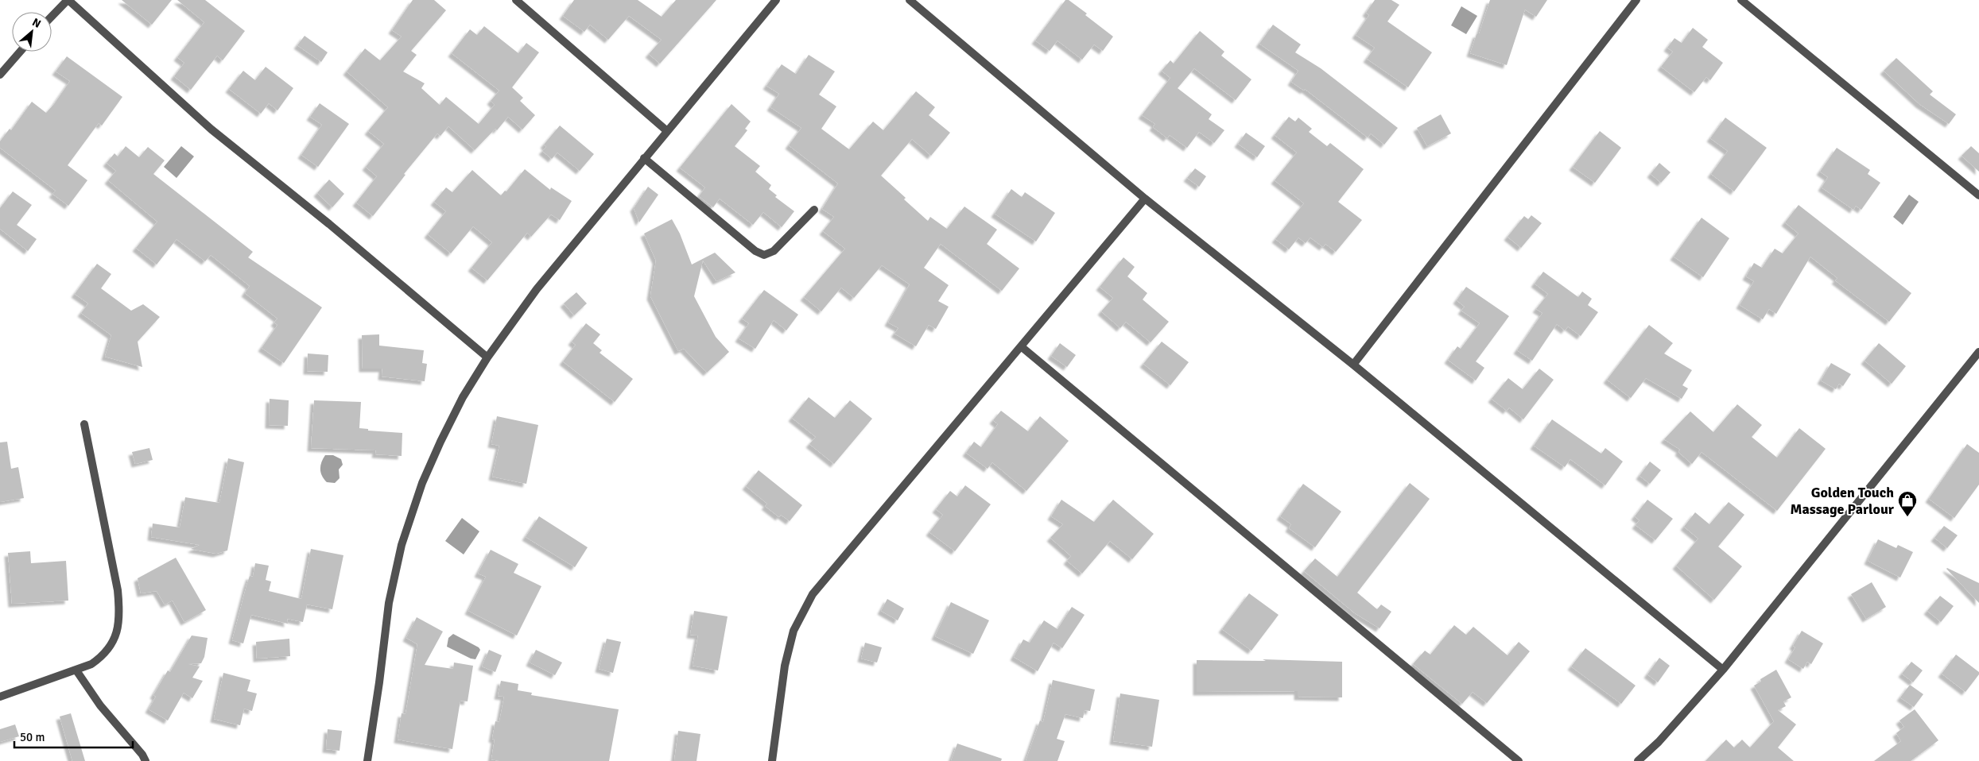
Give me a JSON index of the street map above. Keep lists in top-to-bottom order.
{
  "places": {
    "shop": ["Golden Touch Massage Parlour"]
  },
  "scale_bar": "50 m",
  "north": "top right"
}
